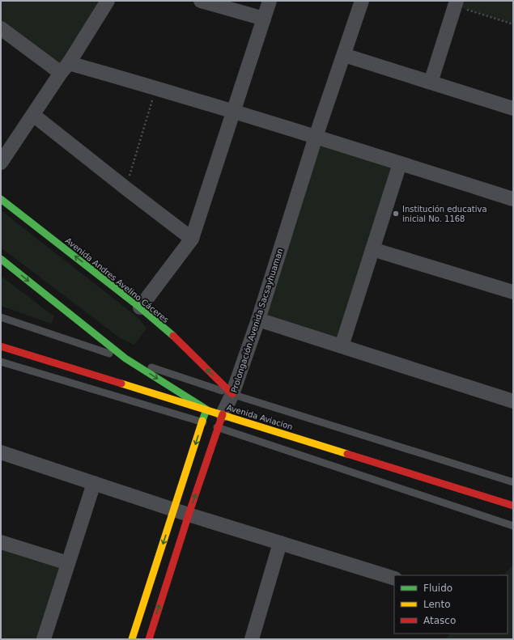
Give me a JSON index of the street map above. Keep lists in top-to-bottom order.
{
  "streets": {
    "main road": ["Avenida Andres Avelino Cáceres", "Prolongación Avenida Sacsayhuaman", "Avenida Aviacion"]
  },
  "crossings": [
    ["Avenida Andres Avelino Cáceres", "Prolongación Avenida Sacsayhuaman"],
    ["Prolongación Avenida Sacsayhuaman", "Avenida Aviacion"]
  ],
  "places": ["Institución educativa inicial No. 1168"],
  "legend": ["Fluido", "Lento", "Atasco"]
}
